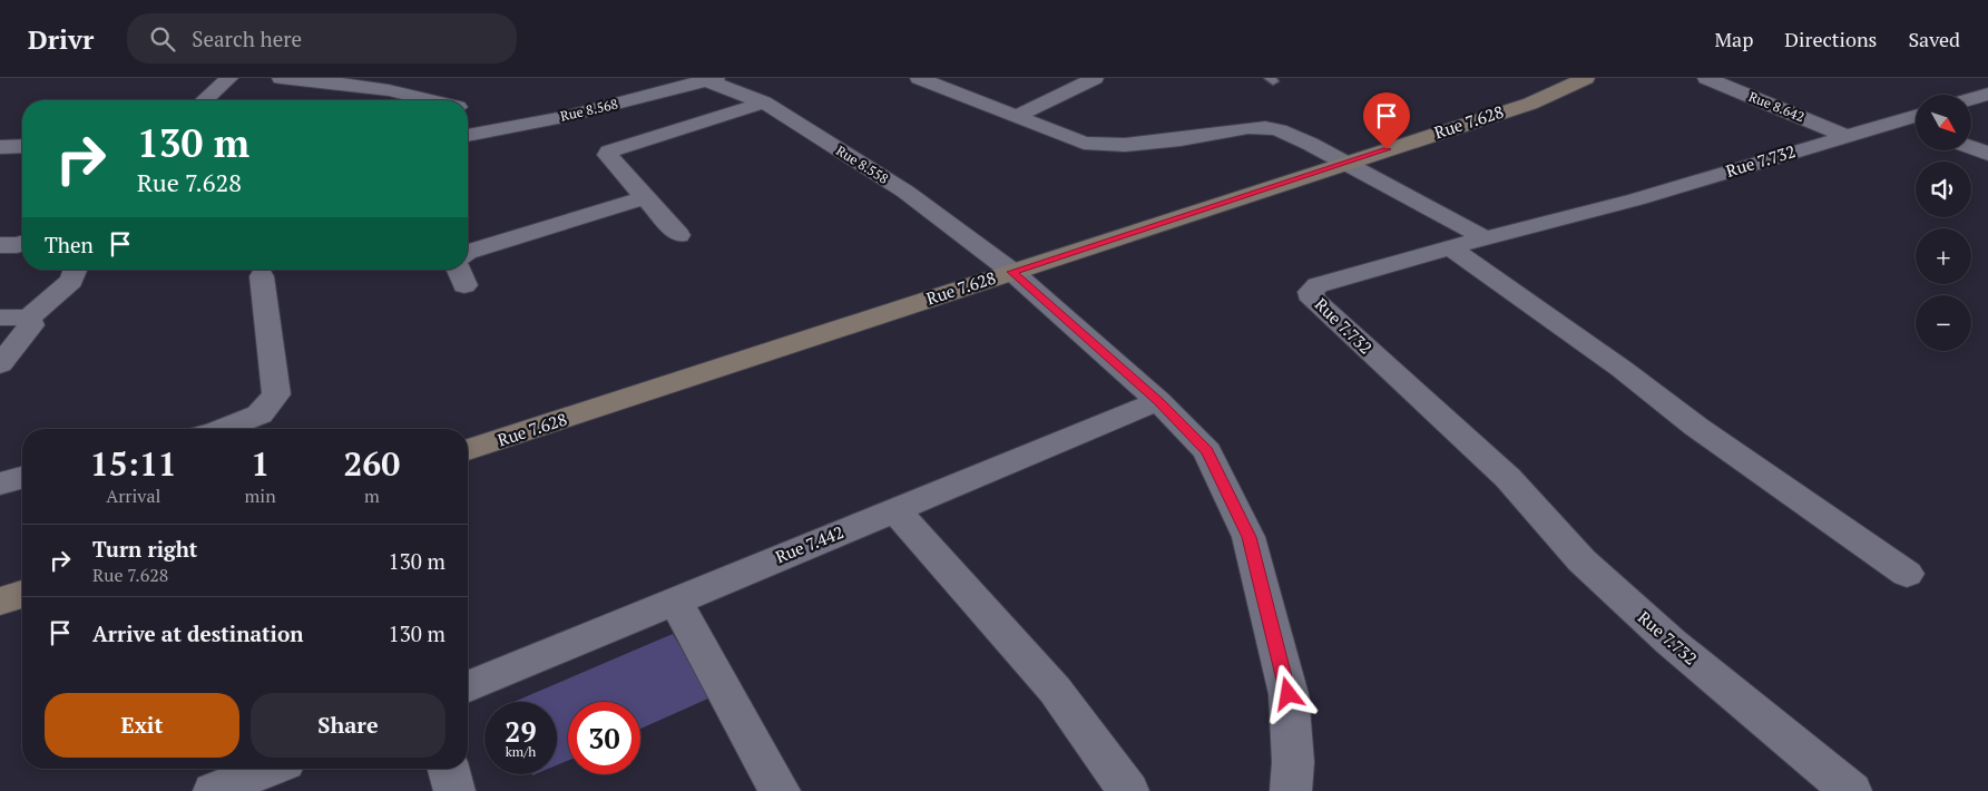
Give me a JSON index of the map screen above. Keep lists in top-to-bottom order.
{
  "streets": {
    "main road": ["Rue 7.628"],
    "street": [
      "Rue 8.642",
      "Rue 8.568",
      "Rue 7.732",
      "Rue 8.558",
      "Rue 7.442"
    ]
  },
  "crossings": [
    ["Rue 8.642", "Rue 7.732"],
    ["Rue 8.568", "Rue 8.558"],
    ["Rue 7.628", "Rue 8.558"],
    ["Rue 8.558", "Rue 7.442"]
  ],
  "north": "bottom right",
  "page": {
    "header": "Drivr",
    "search": "Search here",
    "nav": ["Map", "Directions", "Saved"],
    "map_buttons": ["+", "−"],
    "turn": ["130 m", "Rue 7.628"],
    "then": "Then",
    "eta": [
      "15:11",
      "Arrival",
      "1",
      "min",
      "260",
      "m"
    ],
    "list": [
      {
        "name": "Turn right",
        "note": "Rue 7.628",
        "value": "130 m"
      },
      {
        "name": "Arrive at destination",
        "value": "130 m"
      }
    ],
    "buttons": ["Exit", "Share"],
    "speed": "29 km/h",
    "limit": "30"
  }
}
